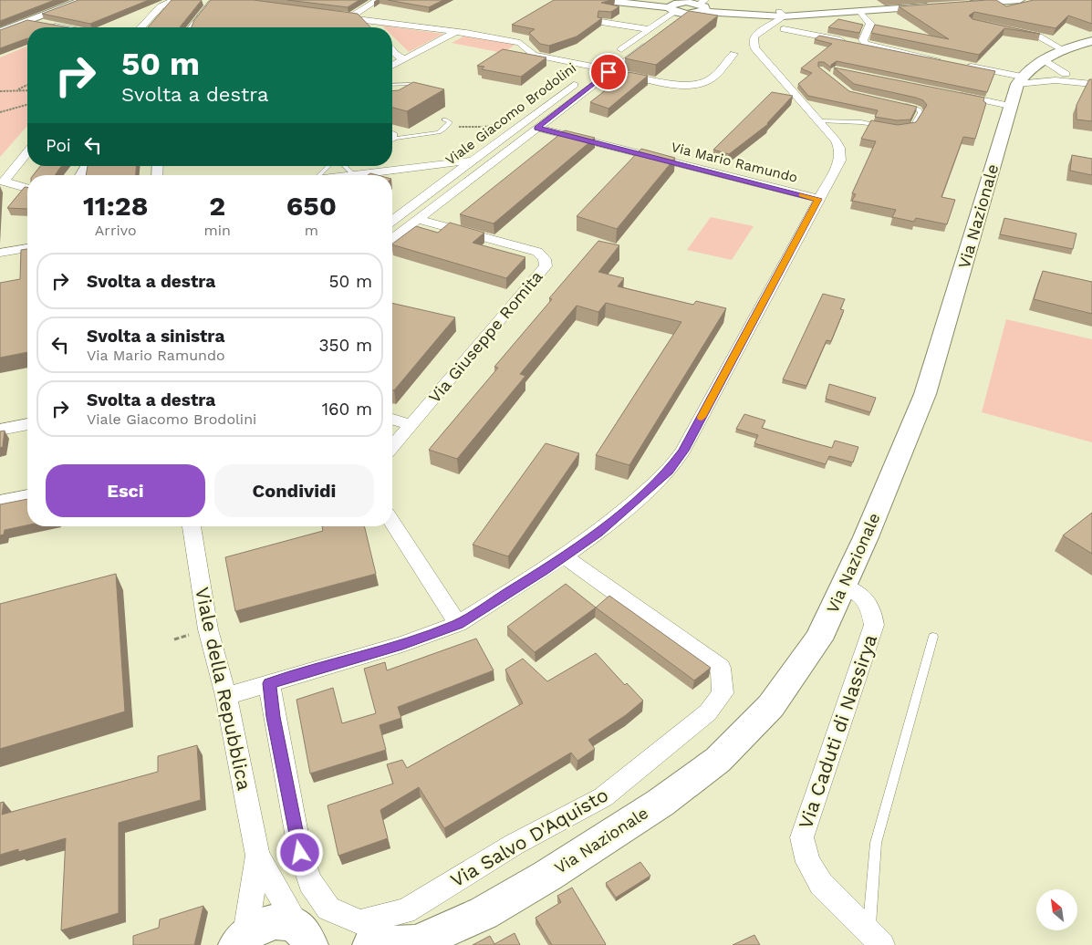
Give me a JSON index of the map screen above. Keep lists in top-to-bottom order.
{
  "streets": {
    "main road": ["Via Nazionale"],
    "street": [
      "Viale Giacomo Brodolini",
      "Via Mario Ramundo",
      "Via Giuseppe Romita",
      "Viale della Repubblica",
      "Via Caduti di Nassirya",
      "Via Salvo D'Aquisto"
    ]
  },
  "crossings": [
    ["Viale Giacomo Brodolini", "Via Mario Ramundo"],
    ["Viale Giacomo Brodolini", "Via Giuseppe Romita"],
    ["Via Nazionale", "Via Caduti di Nassirya"]
  ],
  "north": "top left",
  "page": {
    "turn": ["50 m", "Svolta a destra"],
    "then": "Poi",
    "eta": [
      "11:28",
      "Arrivo",
      "2",
      "min",
      "650",
      "m"
    ],
    "list": [
      {
        "name": "Svolta a destra",
        "value": "50 m"
      },
      {
        "name": "Svolta a sinistra",
        "note": "Via Mario Ramundo",
        "value": "350 m"
      },
      {
        "name": "Svolta a destra",
        "note": "Viale Giacomo Brodolini",
        "value": "160 m"
      }
    ],
    "buttons": ["Esci", "Condividi"]
  }
}
